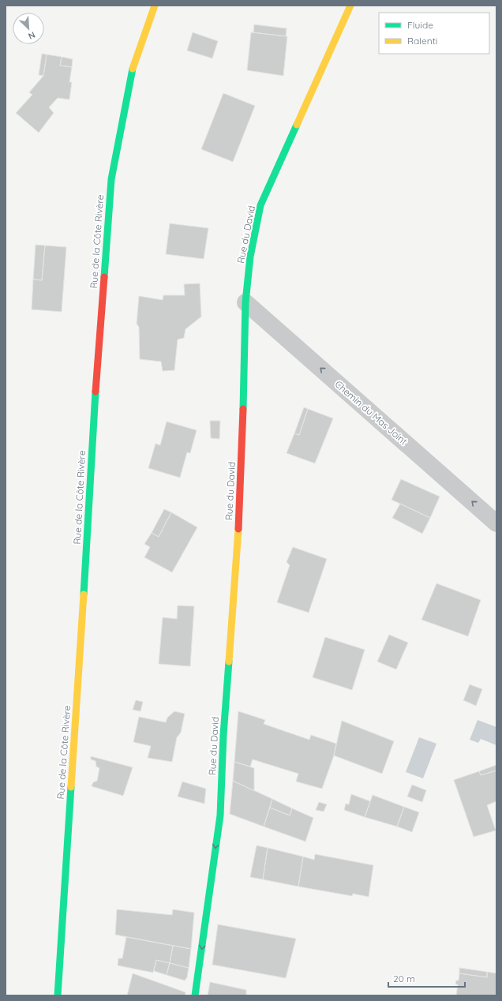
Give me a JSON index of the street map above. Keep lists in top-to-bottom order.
{
  "streets": {
    "street": ["Rue du David", "Rue de la Côte Rivère", "Chemin du Mas Joint"]
  },
  "crossings": [
    ["Rue du David", "Chemin du Mas Joint"]
  ],
  "one_way": ["Rue du David", "Chemin du Mas Joint"],
  "legend": ["Fluide", "Ralenti"],
  "scale_bar": "20 m",
  "north": "bottom right"
}
